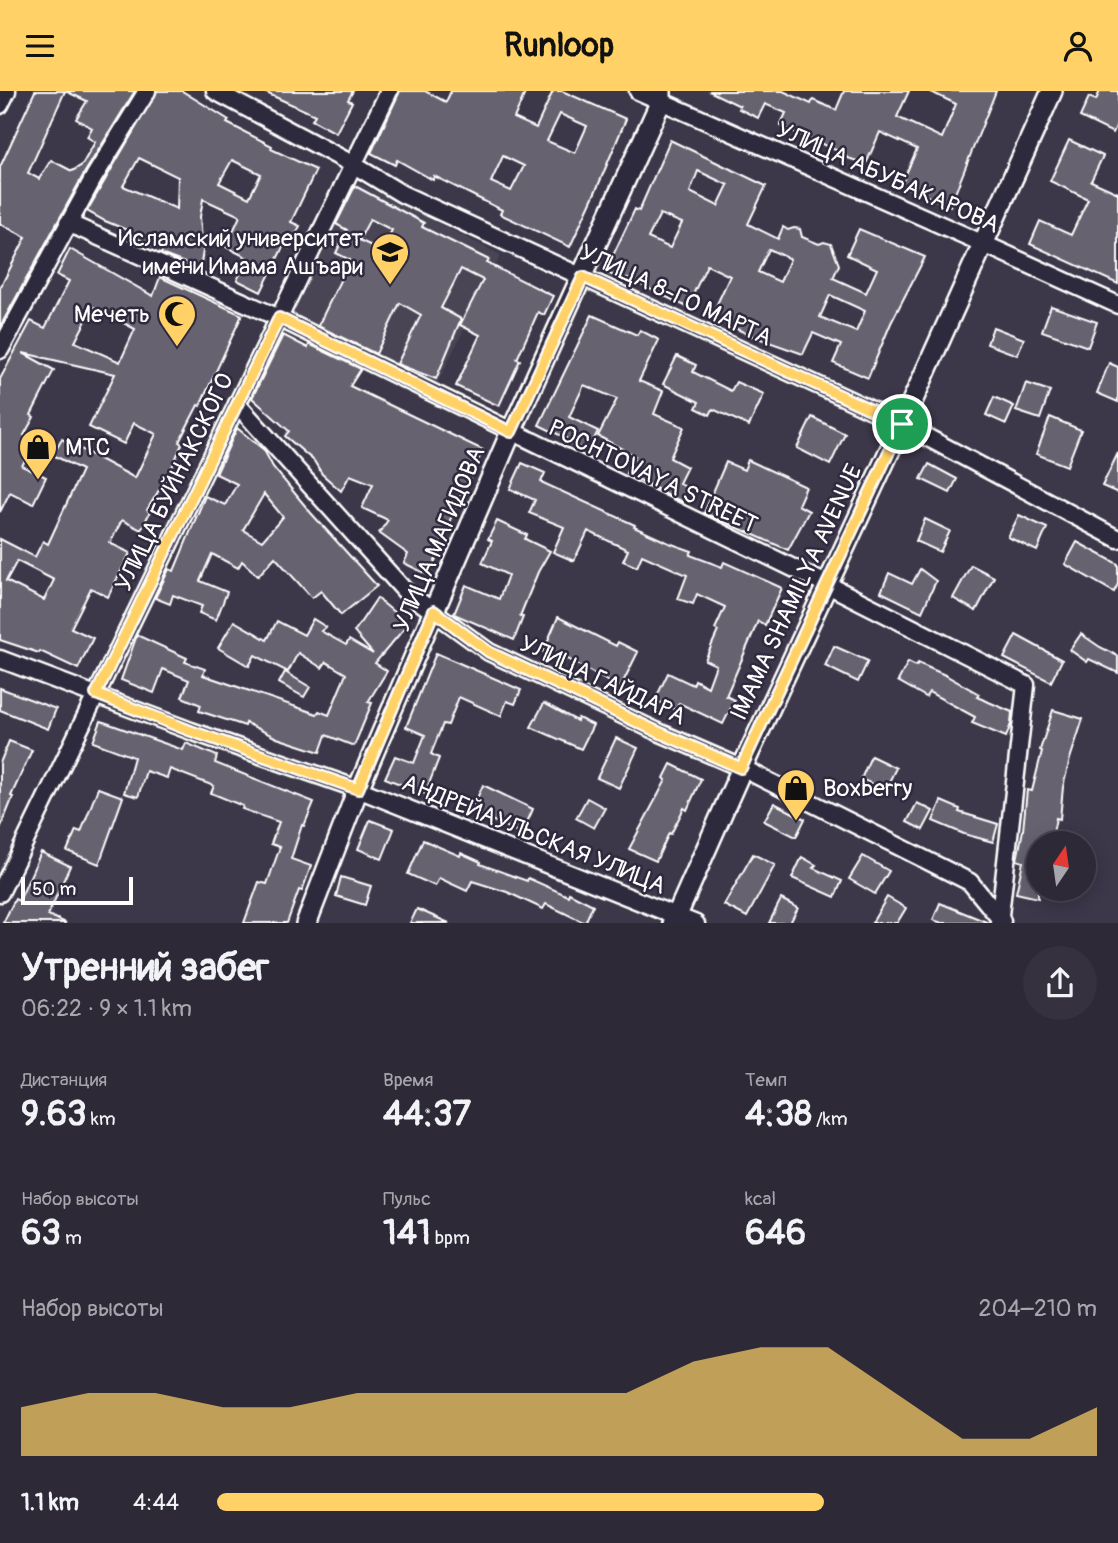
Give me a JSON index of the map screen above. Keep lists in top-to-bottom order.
{
  "streets": {
    "main road": ["УЛИЦА МАГИДОВА", "IMAMA SHAMILYA AVENUE"],
    "street": [
      "УЛИЦА АБУБАКАРОВА",
      "УЛИЦА 8-ГО МАРТА",
      "POCHTOVAYA STREET",
      "УЛИЦА БУЙНАКСКОГО",
      "УЛИЦА ГАЙДАРА",
      "АНДРЕЙАУЛЬСКАЯ УЛИЦА"
    ]
  },
  "crossings": [
    ["УЛИЦА АБУБАКАРОВА", "УЛИЦА МАГИДОВА"],
    ["УЛИЦА АБУБАКАРОВА", "IMAMA SHAMILYA AVENUE"],
    ["УЛИЦА 8-ГО МАРТА", "УЛИЦА БУЙНАКСКОГО"],
    ["УЛИЦА 8-ГО МАРТА", "УЛИЦА МАГИДОВА"],
    ["УЛИЦА 8-ГО МАРТА", "IMAMA SHAMILYA AVENUE"],
    ["POCHTOVAYA STREET", "УЛИЦА БУЙНАКСКОГО"],
    ["POCHTOVAYA STREET", "УЛИЦА МАГИДОВА"],
    ["POCHTOVAYA STREET", "IMAMA SHAMILYA AVENUE"],
    ["POCHTOVAYA STREET", "УЛИЦА ГАЙДАРА"],
    ["УЛИЦА БУЙНАКСКОГО", "УЛИЦА ГАЙДАРА"],
    ["УЛИЦА БУЙНАКСКОГО", "АНДРЕЙАУЛЬСКАЯ УЛИЦА"],
    ["УЛИЦА МАГИДОВА", "УЛИЦА ГАЙДАРА"],
    ["УЛИЦА МАГИДОВА", "АНДРЕЙАУЛЬСКАЯ УЛИЦА"],
    ["IMAMA SHAMILYA AVENUE", "УЛИЦА ГАЙДАРА"],
    ["IMAMA SHAMILYA AVENUE", "АНДРЕЙАУЛЬСКАЯ УЛИЦА"]
  ],
  "places": {
    "school or university": ["Исламский университет имени Имама Ашъари"],
    "mosque": ["Мечеть"],
    "shop": ["МТС", "Boxberry"]
  },
  "scale_bar": "50 m",
  "north": "top",
  "page": {
    "header": "Runloop",
    "scale": "50 m",
    "heading": ["Утренний забег", "06:22 · 9 × 1.1 km"],
    "stats": [
      ["Дистанция", "9.63 km"],
      ["Время", "44:37"],
      ["Темп", "4:38 /km"],
      ["Набор высоты", "63 m"],
      ["Пульс", "141 bpm"],
      ["kcal", "646"]
    ],
    "chart": ["Набор высоты", "204–210 m"],
    "list": [
      {
        "name": "1.1 km",
        "note": "4:44"
      }
    ]
  }
}
